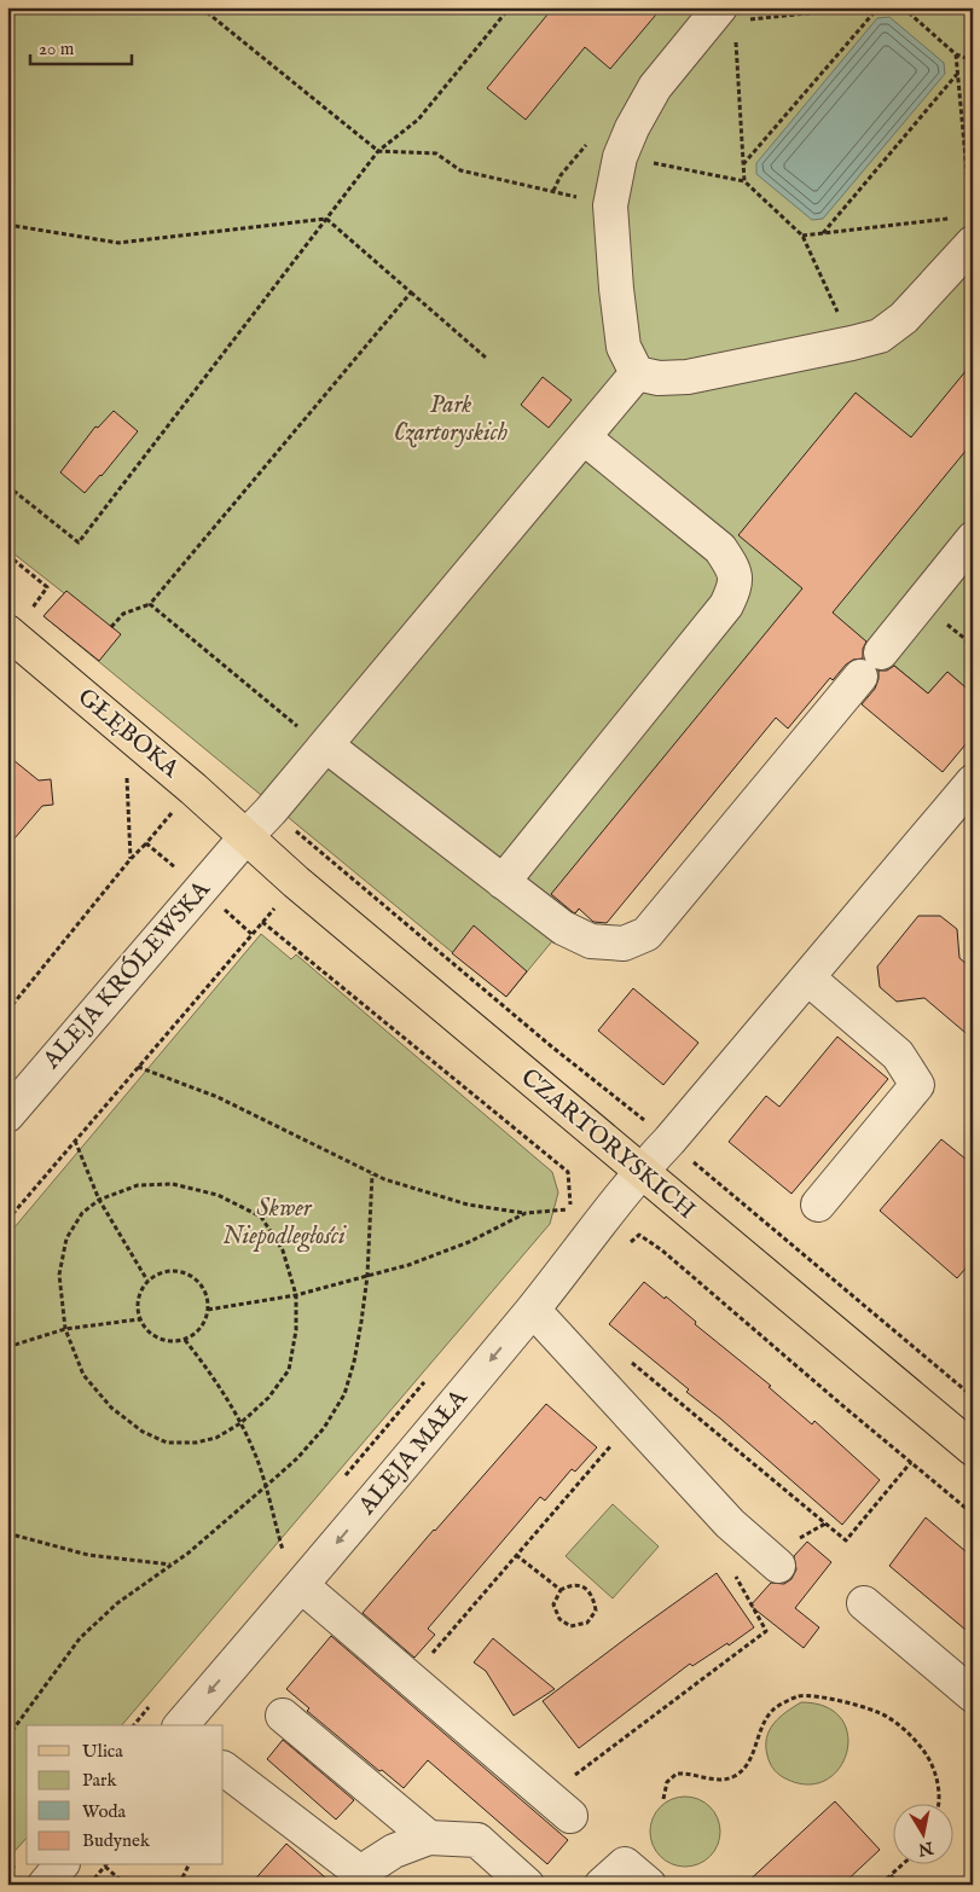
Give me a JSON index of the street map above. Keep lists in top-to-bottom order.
{
  "streets": {
    "main road": ["GŁĘBOKA", "CZARTORYSKICH"],
    "street": ["ALEJA KRÓLEWSKA", "ALEJA MAŁA"]
  },
  "crossings": [
    ["GŁĘBOKA", "ALEJA KRÓLEWSKA"],
    ["GŁĘBOKA", "CZARTORYSKICH"],
    ["ALEJA KRÓLEWSKA", "CZARTORYSKICH"],
    ["CZARTORYSKICH", "ALEJA MAŁA"]
  ],
  "one_way": ["ALEJA MAŁA"],
  "parks": ["Park Czartoryskich", "Skwer Niepodległości"],
  "legend": [
    "Ulica",
    "Park",
    "Woda",
    "Budynek"
  ],
  "scale_bar": "20 m",
  "north": "bottom"
}
